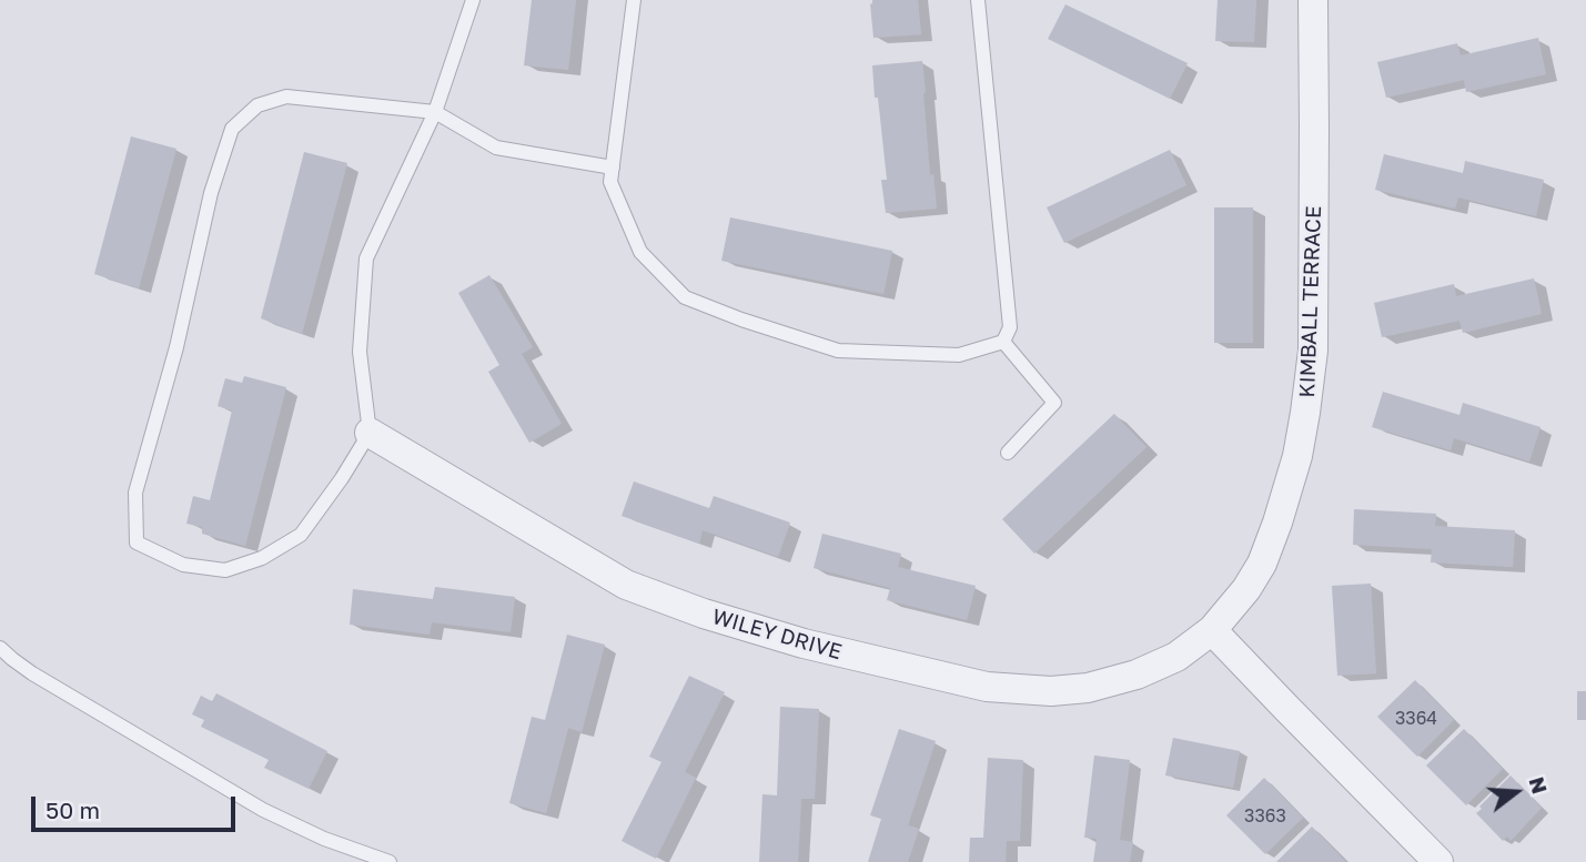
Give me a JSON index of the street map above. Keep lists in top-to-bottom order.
{
  "streets": {
    "street": ["KIMBALL TERRACE", "WILEY DRIVE"]
  },
  "crossings": [
    ["KIMBALL TERRACE", "WILEY DRIVE"]
  ],
  "house_numbers": ["3364", "3363"],
  "scale_bar": "50 m",
  "north": "right"
}
